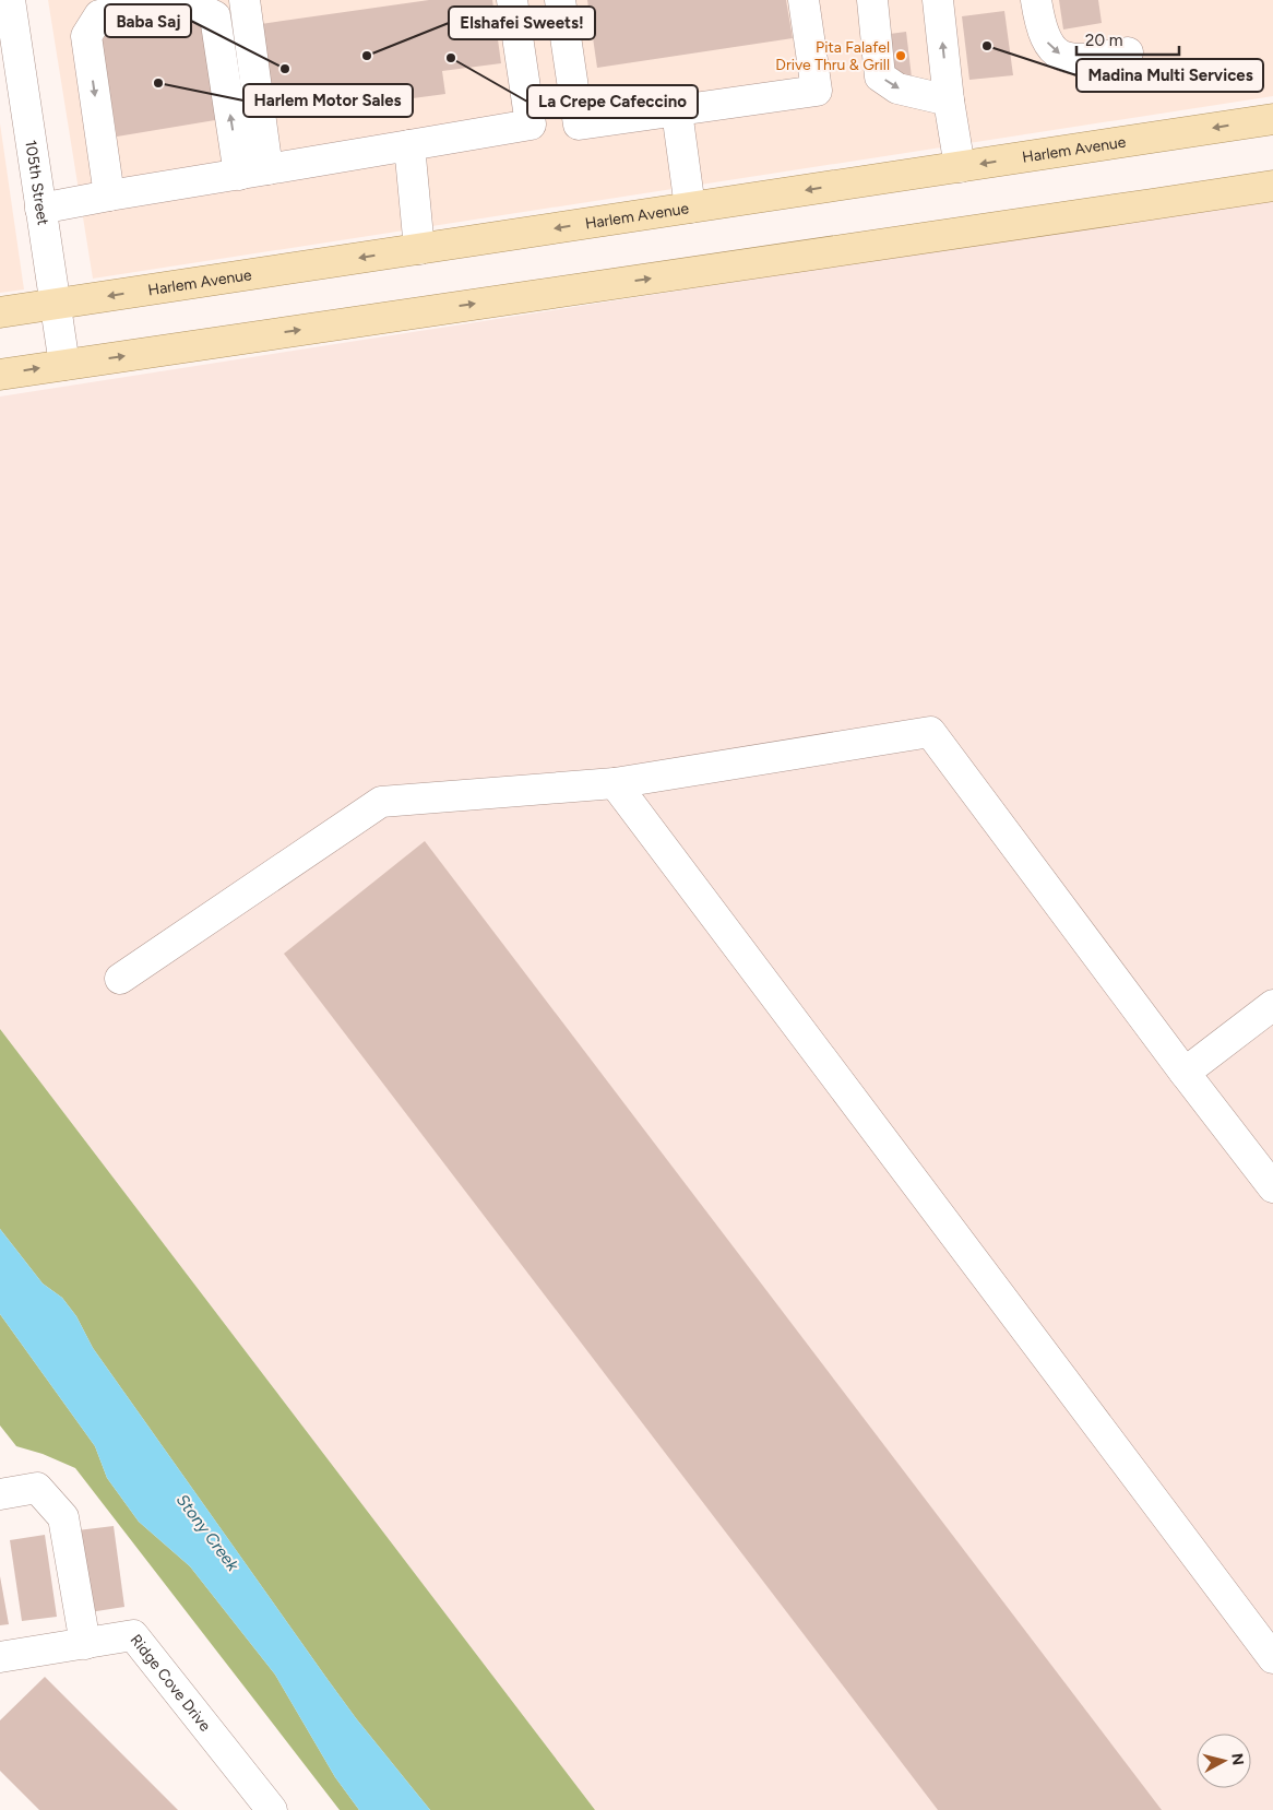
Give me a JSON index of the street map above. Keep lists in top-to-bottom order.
{
  "streets": {
    "main road": ["Harlem Avenue"],
    "street": ["105th Street", "Ridge Cove Drive"]
  },
  "crossings": [
    ["Harlem Avenue", "105th Street"]
  ],
  "water": ["Stony Creek"],
  "places": [
    "Madina Multi Services",
    "Elshafei Sweets!",
    "Pita Falafel Drive Thru & Grill",
    "La Crepe Cafeccino",
    "Baba Saj",
    "Harlem Motor Sales"
  ],
  "scale_bar": "20 m",
  "north": "right"
}
